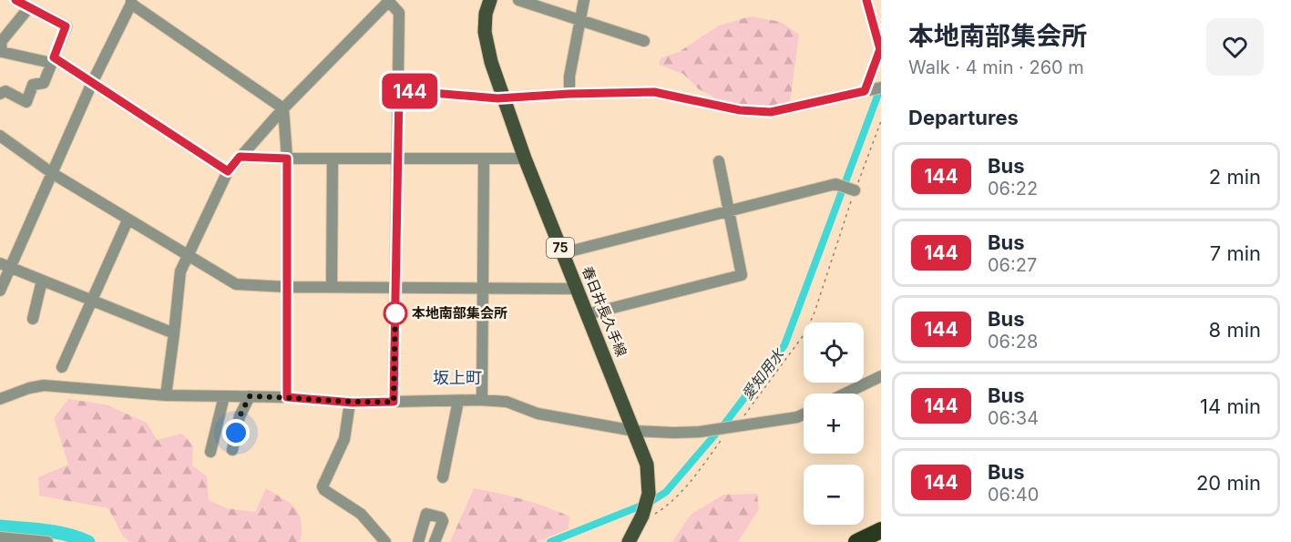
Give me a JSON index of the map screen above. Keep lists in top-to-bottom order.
{
  "streets": {
    "main road": ["75", "春日井長久手線"]
  },
  "districts": ["坂上町"],
  "water": ["愛知用水"],
  "places": ["本地南部集会所"],
  "lines": ["bus line 144"],
  "page": {
    "on_map": "144",
    "heading": [
      ["本地南部集会所", "Walk · 4 min · 260 m"],
      "Departures"
    ],
    "list": [
      {
        "mark": "144",
        "name": "Bus",
        "note": "06:22",
        "value": "2 min"
      },
      {
        "mark": "144",
        "name": "Bus",
        "note": "06:27",
        "value": "7 min"
      },
      {
        "mark": "144",
        "name": "Bus",
        "note": "06:28",
        "value": "8 min"
      },
      {
        "mark": "144",
        "name": "Bus",
        "note": "06:34",
        "value": "14 min"
      },
      {
        "mark": "144",
        "name": "Bus",
        "note": "06:40",
        "value": "20 min"
      }
    ],
    "map_buttons": ["+", "−"]
  }
}
